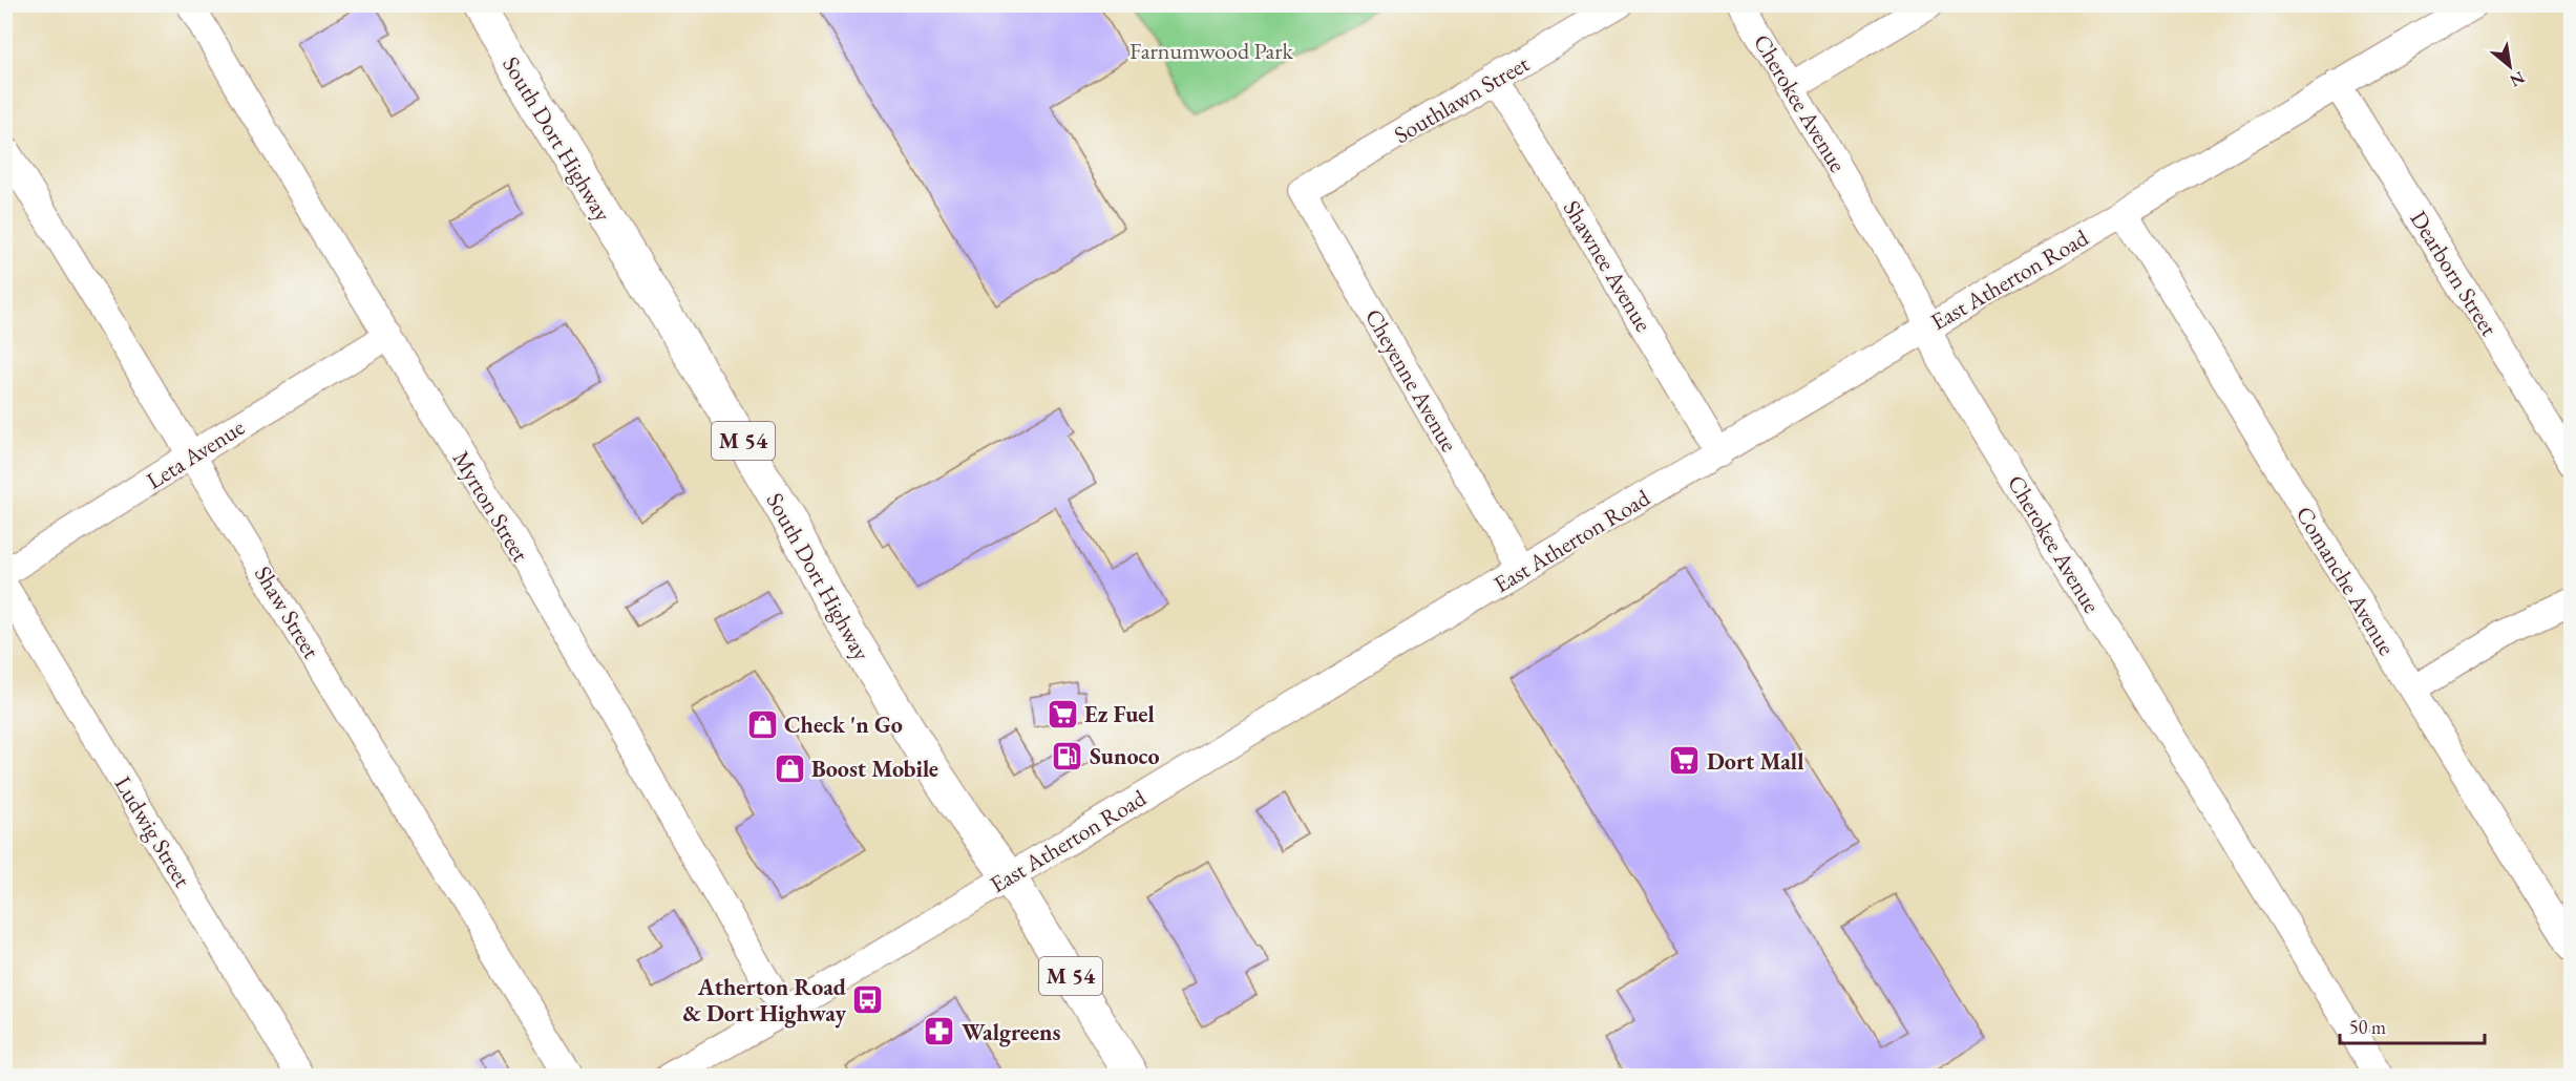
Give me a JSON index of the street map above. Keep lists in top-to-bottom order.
{
  "streets": {
    "main road": ["South Dort Highway", "M 54"],
    "street": [
      "Southlawn Street",
      "Cherokee Avenue",
      "Shawnee Avenue",
      "Dearborn Street",
      "East Atherton Road",
      "Cheyenne Avenue",
      "Leta Avenue",
      "Myrton Street",
      "Comanche Avenue",
      "Shaw Street",
      "Ludwig Street"
    ]
  },
  "crossings": [
    ["Southlawn Street", "Shawnee Avenue"],
    ["Southlawn Street", "Cheyenne Avenue"],
    ["Cherokee Avenue", "East Atherton Road"],
    ["South Dort Highway", "East Atherton Road"],
    ["Shawnee Avenue", "East Atherton Road"],
    ["Dearborn Street", "East Atherton Road"],
    ["East Atherton Road", "Cheyenne Avenue"],
    ["East Atherton Road", "Myrton Street"],
    ["East Atherton Road", "Comanche Avenue"],
    ["Leta Avenue", "Myrton Street"],
    ["Leta Avenue", "Shaw Street"]
  ],
  "parks": ["Farnumwood Park"],
  "places": {
    "supermarket": ["Ez Fuel", "Dort Mall"],
    "shop": ["Check 'n Go", "Boost Mobile"],
    "fuel station": ["Sunoco"],
    "bus stop": ["Atherton Road & Dort Highway"],
    "pharmacy": ["Walgreens"]
  },
  "scale_bar": "50 m",
  "north": "bottom right"
}
